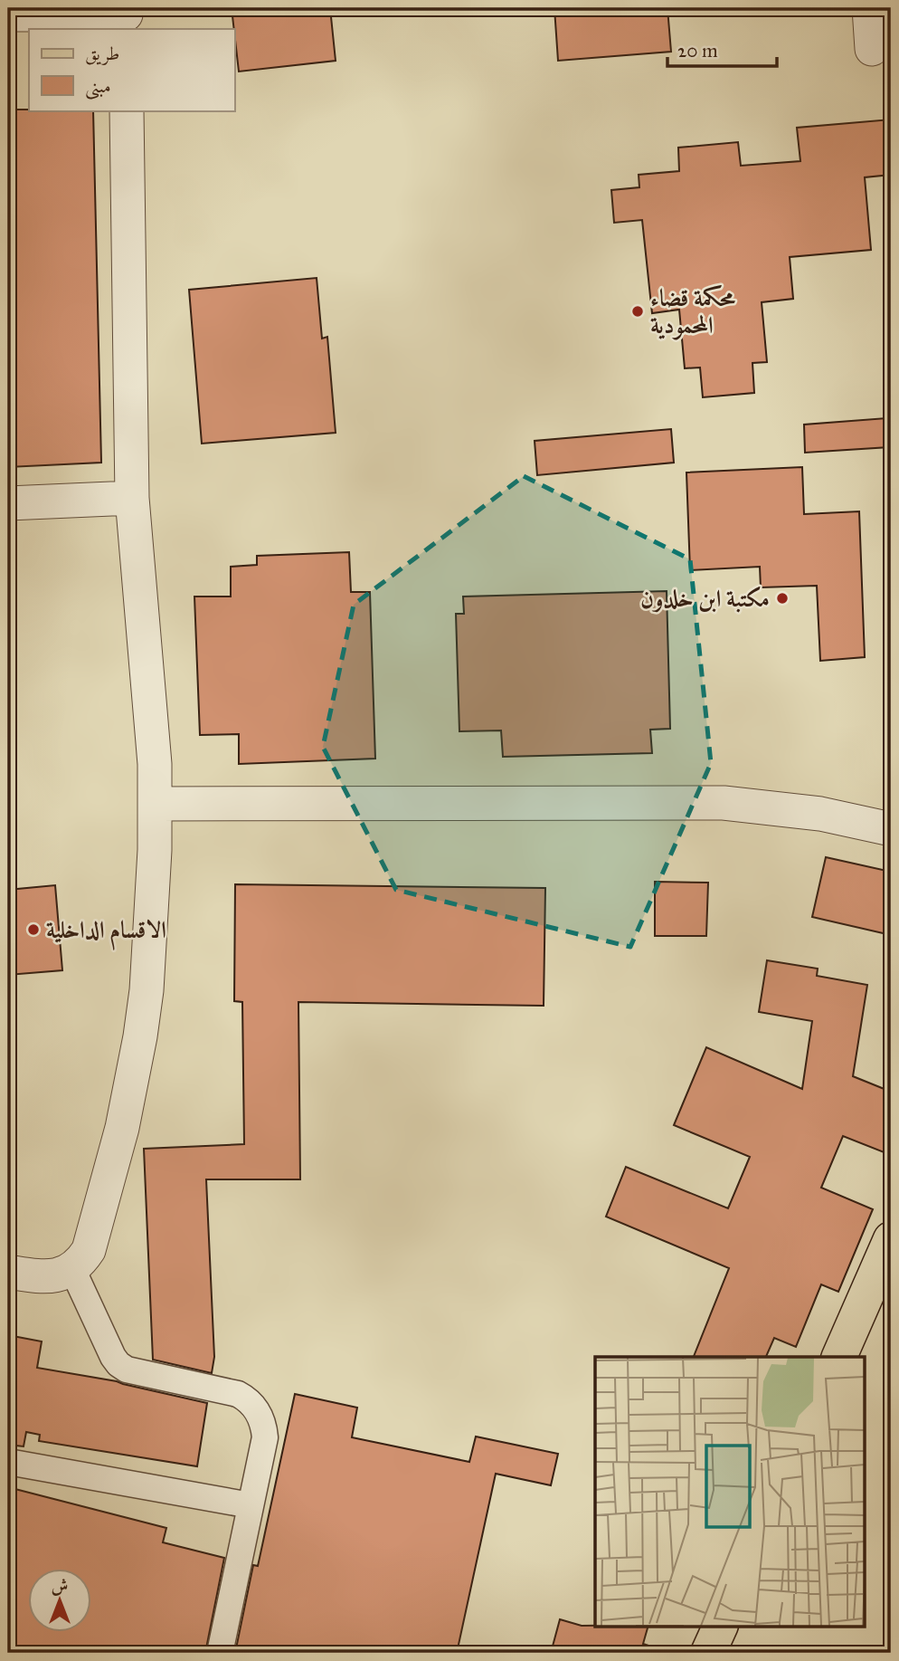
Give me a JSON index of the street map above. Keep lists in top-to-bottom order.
{
  "places": ["محكمة قضاء المحمودية", "مكتبة ابن خلدون", "الاقسام الداخلية"],
  "legend": ["طريق", "مبنى"],
  "scale_bar": "20 m",
  "north": "top"
}
